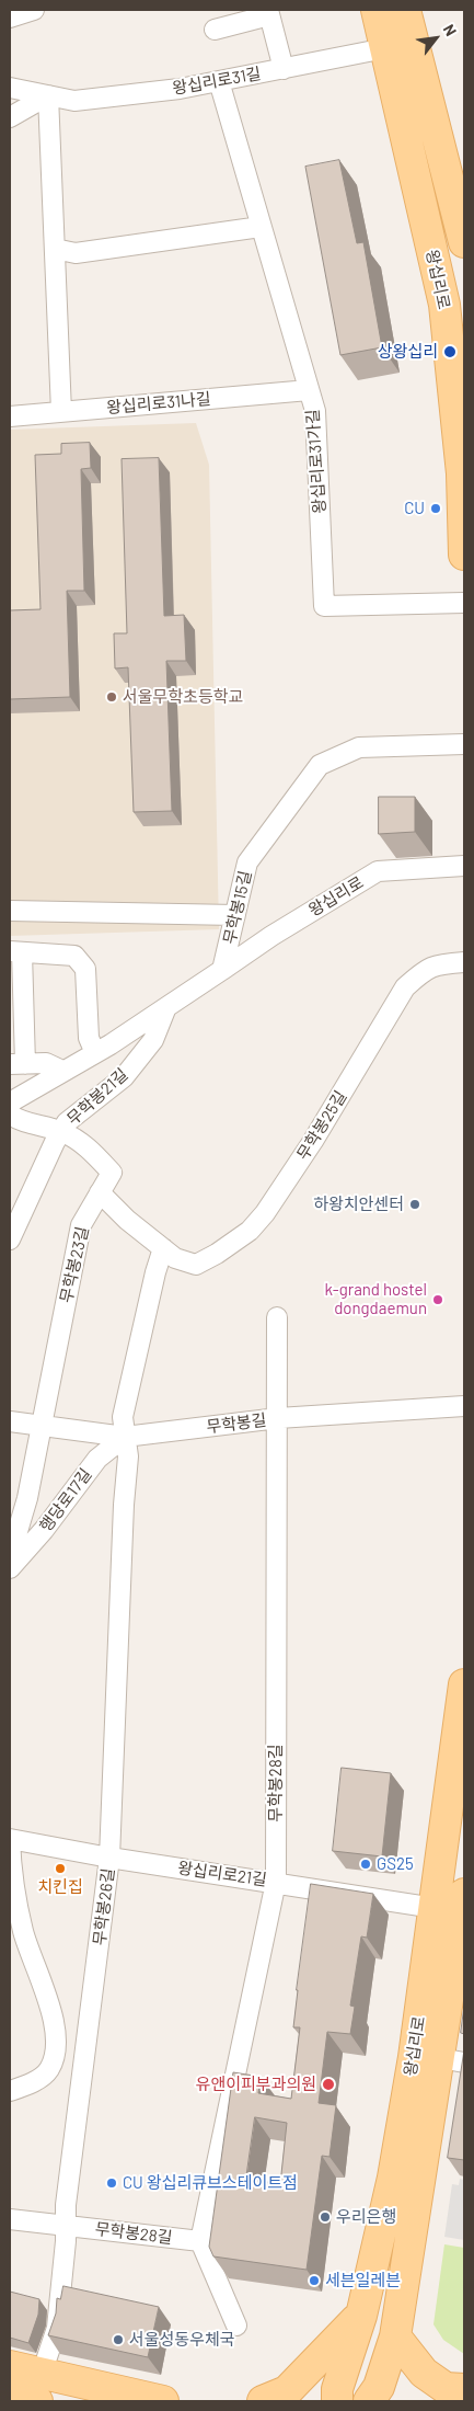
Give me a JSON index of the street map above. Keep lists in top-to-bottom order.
{
  "streets": {
    "main road": ["왕십리로"],
    "street": [
      "왕십리로31길",
      "왕십리로31나길",
      "왕십리로31가길",
      "무학봉15길",
      "무학봉21길",
      "무학봉25길",
      "무학봉23길",
      "무학봉길",
      "행당로17길",
      "무학봉28길",
      "왕십리로21길",
      "무학봉26길"
    ]
  },
  "crossings": [
    ["왕십리로31길", "왕십리로"],
    ["왕십리로31길", "왕십리로31가길"],
    ["왕십리로", "무학봉15길"],
    ["왕십리로", "왕십리로21길"],
    ["왕십리로31나길", "왕십리로31가길"],
    ["무학봉21길", "무학봉23길"],
    ["무학봉25길", "무학봉23길"],
    ["무학봉23길", "무학봉길"],
    ["무학봉23길", "행당로17길"],
    ["무학봉길", "행당로17길"],
    ["무학봉길", "무학봉28길"],
    ["무학봉길", "무학봉26길"],
    ["행당로17길", "무학봉26길"],
    ["무학봉28길", "왕십리로21길"],
    ["무학봉28길", "무학봉26길"],
    ["왕십리로21길", "무학봉26길"]
  ],
  "places": [
    "상왕십리",
    "CU",
    "서울무학초등학교",
    "하왕치안센터",
    "k-grand hostel dongdaemun",
    "GS25",
    "치킨집",
    "유앤이피부과의원",
    "CU 왕십리큐브스테이트점",
    "우리은행",
    "세븐일레븐",
    "서울성동우체국"
  ],
  "north": "top right"
}
